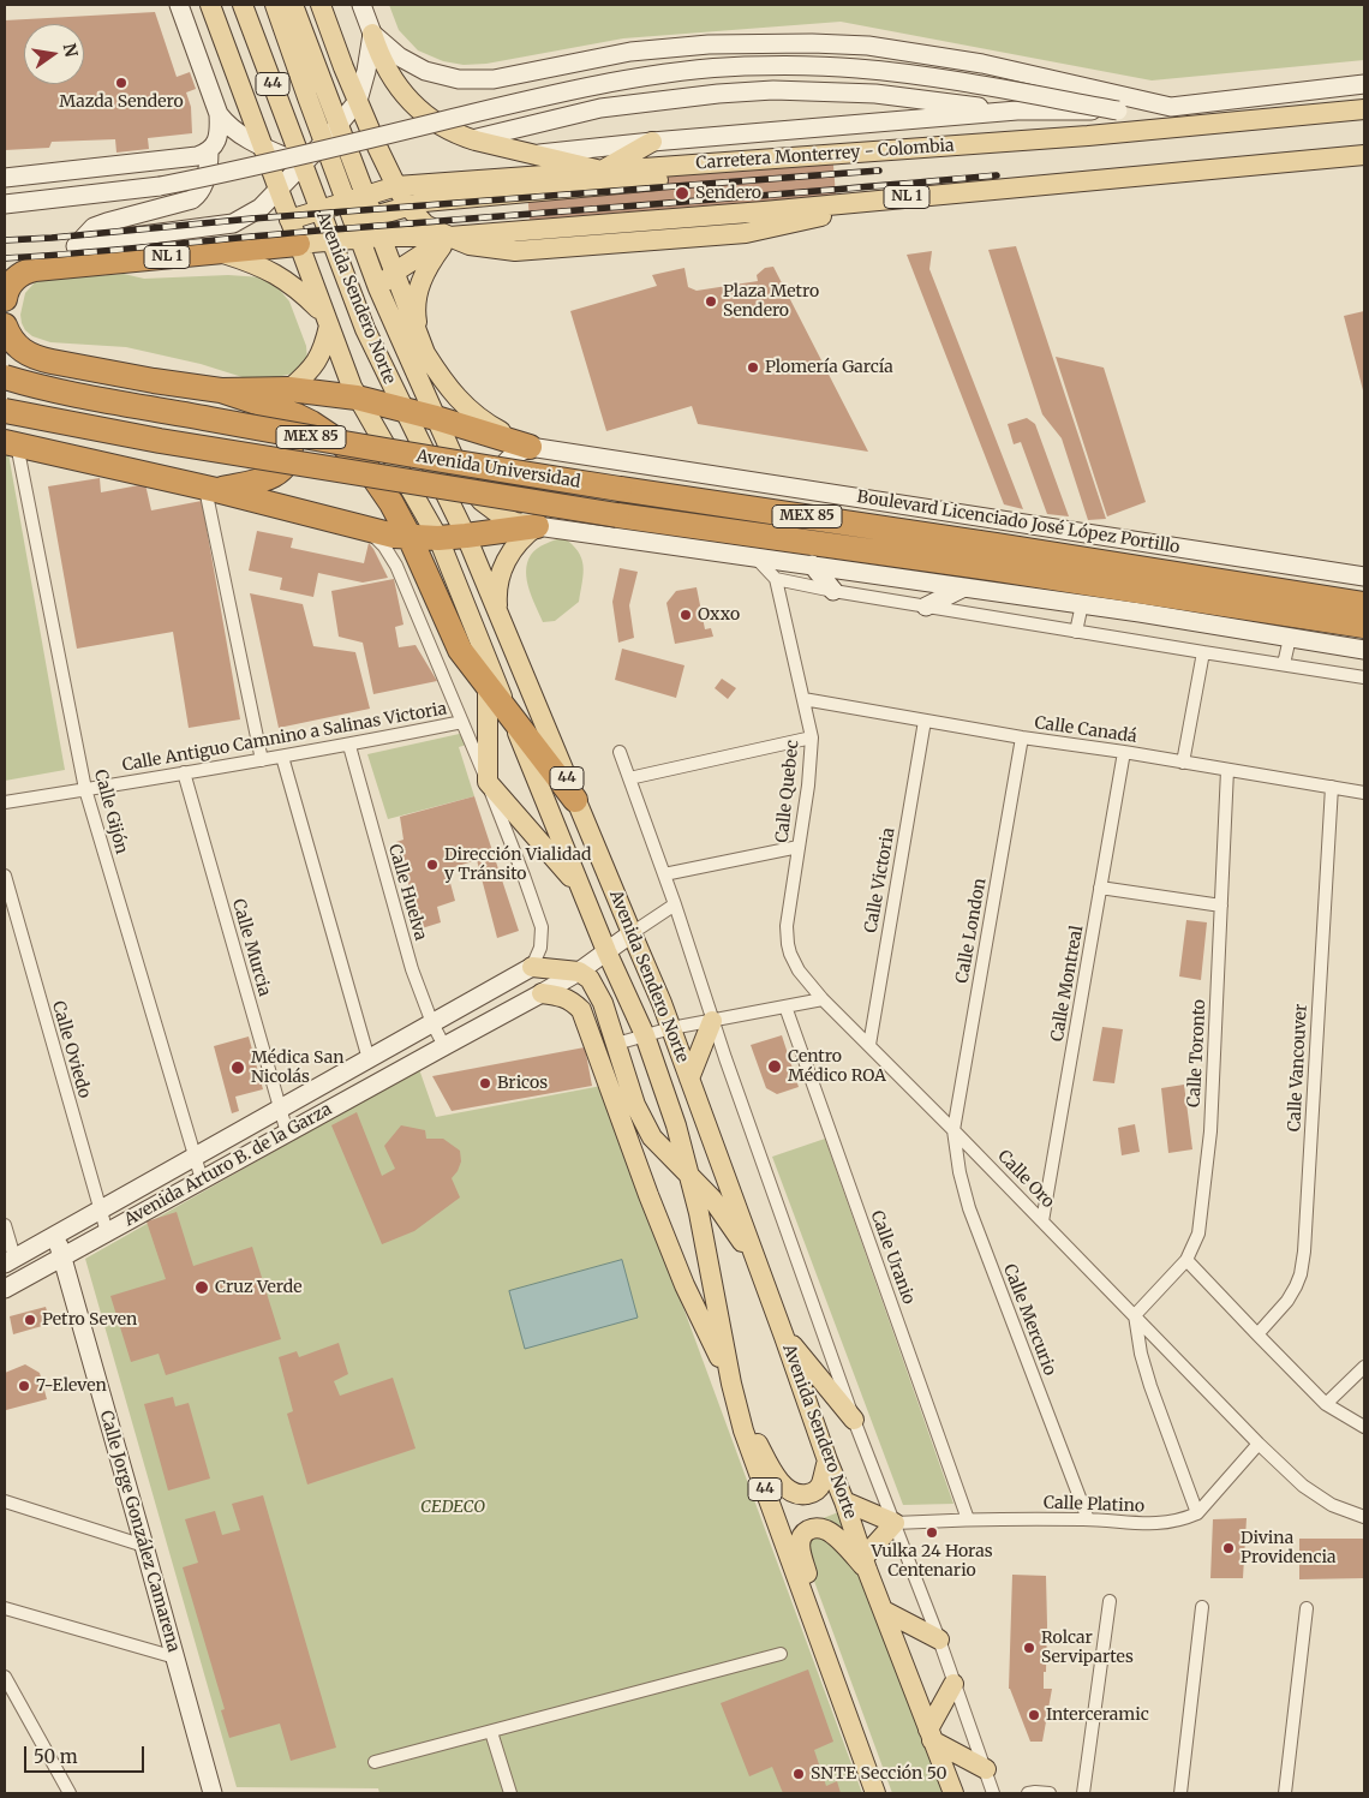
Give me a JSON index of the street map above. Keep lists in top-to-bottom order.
{
  "streets": {
    "highway": [
      "NL 1",
      "MEX 85",
      "Avenida Universidad",
      "Boulevard Licenciado José López Portillo"
    ],
    "main road": ["44", "Carretera Monterrey - Colombia", "Avenida Sendero Norte"],
    "street": [
      "Calle Canadá",
      "Calle Antiguo Camnino a Salinas Victoria",
      "Calle Quebec",
      "Calle Gijón",
      "Calle Victoria",
      "Calle Huelva",
      "Calle London",
      "Calle Murcia",
      "Calle Montreal",
      "Calle Oviedo",
      "Calle Toronto",
      "Calle Vancouver",
      "Avenida Arturo B. de la Garza",
      "Calle Oro",
      "Calle Uranio",
      "Calle Mercurio",
      "Calle Platino",
      "Calle Jorge González Camarena"
    ]
  },
  "crossings": [
    ["Carretera Monterrey - Colombia", "Avenida Sendero Norte"],
    ["NL 1", "Avenida Sendero Norte"],
    ["Avenida Sendero Norte", "Avenida Arturo B. de la Garza"],
    ["MEX 85", "Avenida Universidad"],
    ["MEX 85", "Boulevard Licenciado José López Portillo"],
    ["Avenida Universidad", "Boulevard Licenciado José López Portillo"],
    ["Calle Canadá", "Calle Quebec"],
    ["Calle Canadá", "Calle Victoria"],
    ["Calle Canadá", "Calle London"],
    ["Calle Canadá", "Calle Montreal"],
    ["Calle Canadá", "Calle Toronto"],
    ["Calle Canadá", "Calle Vancouver"],
    ["Calle Antiguo Camnino a Salinas Victoria", "Calle Gijón"],
    ["Calle Antiguo Camnino a Salinas Victoria", "Calle Huelva"],
    ["Calle Antiguo Camnino a Salinas Victoria", "Calle Murcia"],
    ["Calle Quebec", "Calle Oro"],
    ["Calle Gijón", "Avenida Arturo B. de la Garza"],
    ["Calle Victoria", "Calle Oro"],
    ["Calle Huelva", "Avenida Arturo B. de la Garza"],
    ["Calle London", "Calle Oro"],
    ["Calle London", "Calle Mercurio"],
    ["Calle Murcia", "Avenida Arturo B. de la Garza"],
    ["Calle Montreal", "Calle Oro"],
    ["Calle Oviedo", "Avenida Arturo B. de la Garza"],
    ["Calle Toronto", "Calle Oro"],
    ["Avenida Arturo B. de la Garza", "Calle Jorge González Camarena"],
    ["Calle Oro", "Calle Mercurio"],
    ["Calle Uranio", "Calle Platino"],
    ["Calle Mercurio", "Calle Platino"]
  ],
  "parks": ["CEDECO"],
  "places": [
    "Mazda Sendero",
    "Sendero",
    "Plaza Metro Sendero",
    "Plomería García",
    "Oxxo",
    "Dirección Vialidad y Tránsito",
    "Centro Médico ROA",
    "Médica San Nicolás",
    "Bricos",
    "Cruz Verde",
    "Petro Seven",
    "7-Eleven",
    "Vulka 24 Horas Centenario",
    "Divina Providencia",
    "Rolcar Servipartes",
    "Interceramic",
    "SNTE Sección 50"
  ],
  "scale_bar": "50 m",
  "north": "right"
}
